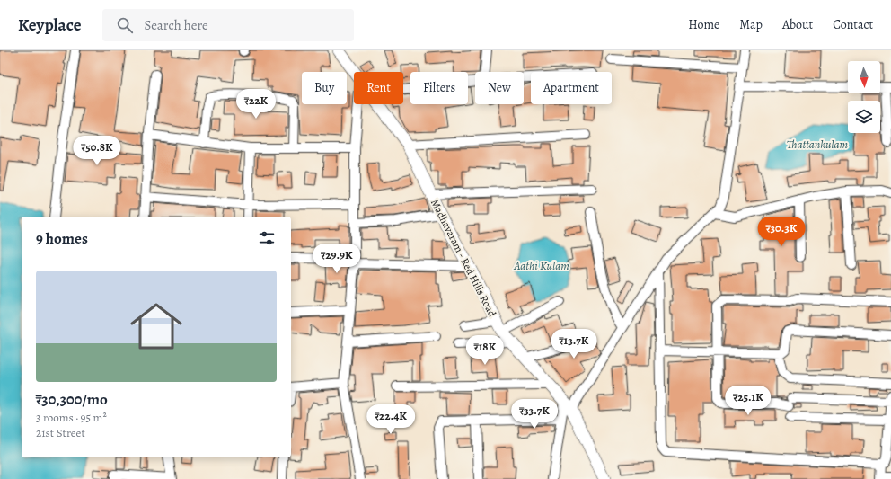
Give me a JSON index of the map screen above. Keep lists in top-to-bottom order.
{
  "streets": {
    "main road": ["Madhavaram - Red Hills Road"]
  },
  "water": ["Thattankulam", "Aathi Kulam"],
  "north": "bottom",
  "page": {
    "header": "Keyplace",
    "search": "Search here",
    "nav": [
      "Home",
      "Map",
      "About",
      "Contact"
    ],
    "chip": [
      "Buy",
      "Rent",
      "Filters",
      "New",
      "Apartment"
    ],
    "price": [
      "₹22K",
      "₹50.8K",
      "₹30.3K",
      "₹29.9K",
      "₹13.7K",
      "₹18K",
      "₹25.1K",
      "₹33.7K",
      "₹22.4K"
    ],
    "heading": "9 homes",
    "list": [
      {
        "name": "₹30,300/mo",
        "note": "3 rooms · 95 m² · 21st Street"
      }
    ]
  }
}
